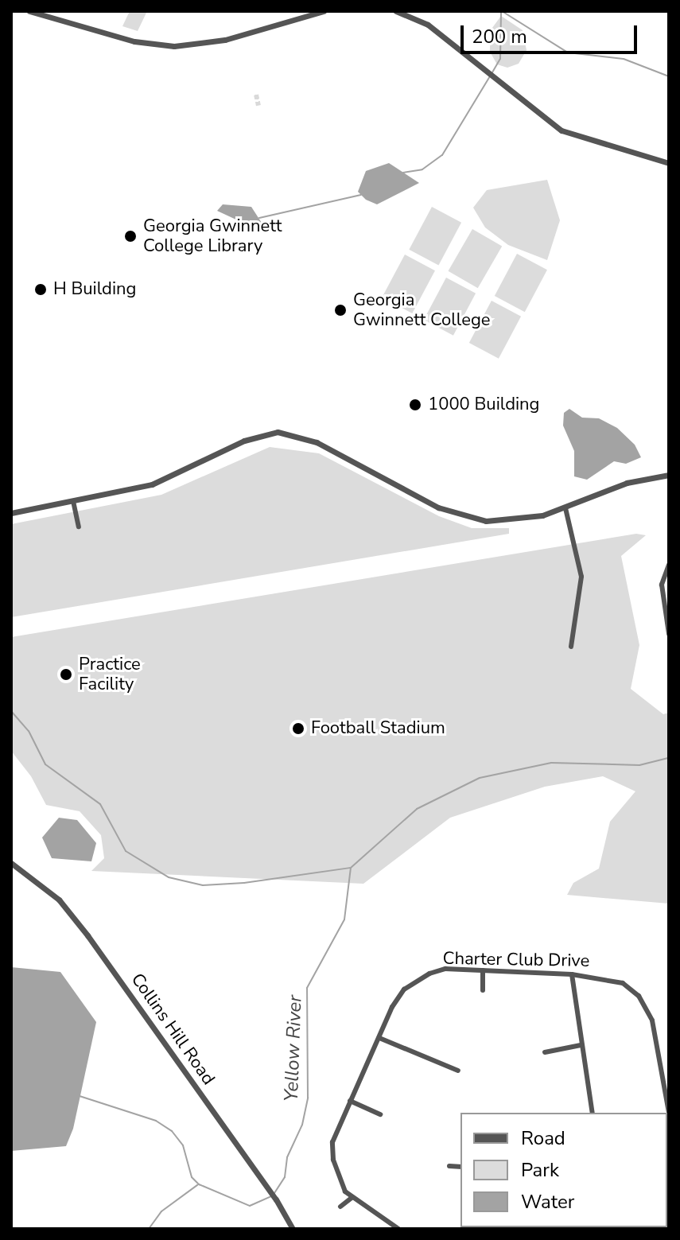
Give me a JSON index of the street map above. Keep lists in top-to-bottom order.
{
  "streets": {
    "street": ["Charter Club Drive", "Collins Hill Road"]
  },
  "water": ["Yellow River"],
  "places": [
    "Georgia Gwinnett College Library",
    "H Building",
    "Georgia Gwinnett College",
    "1000 Building",
    "Practice Facility",
    "Football Stadium"
  ],
  "legend": ["Road", "Park", "Water"],
  "scale_bar": "200 m"
}
